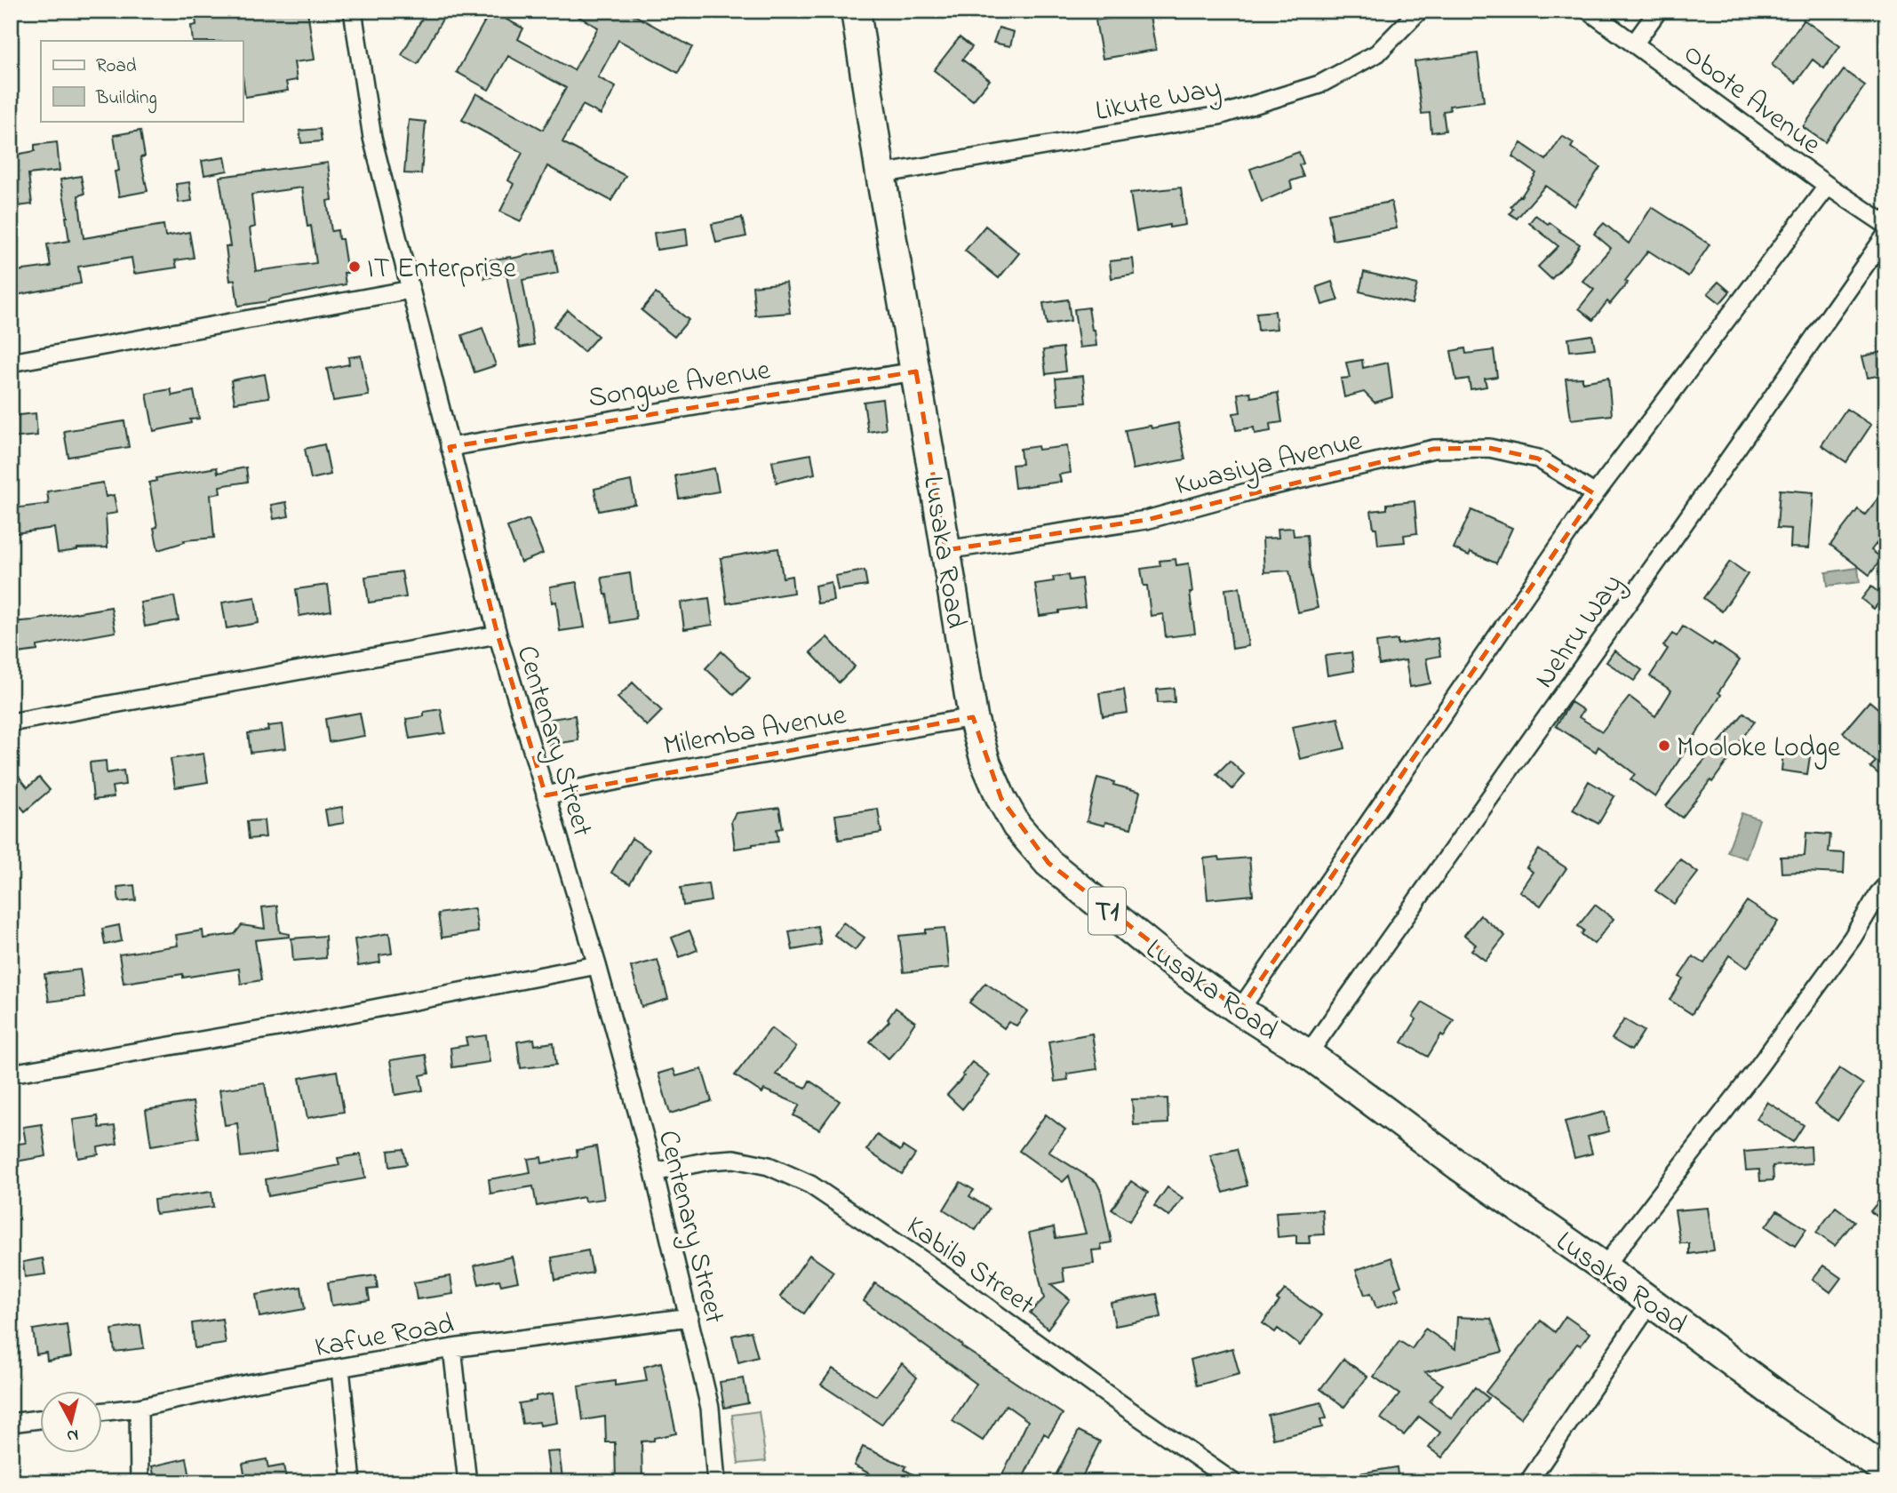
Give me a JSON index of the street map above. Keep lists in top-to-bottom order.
{
  "streets": {
    "highway": ["Lusaka Road", "T1"],
    "street": [
      "Likute Way",
      "Obote Avenue",
      "Songwe Avenue",
      "Kwasiya Avenue",
      "Nehru Way",
      "Milemba Avenue",
      "Centenary Street",
      "Kabila Street",
      "Kafue Road"
    ]
  },
  "crossings": [
    ["Likute Way", "Lusaka Road"],
    ["Songwe Avenue", "Lusaka Road"],
    ["Songwe Avenue", "Centenary Street"],
    ["Kwasiya Avenue", "Lusaka Road"],
    ["Lusaka Road", "Nehru Way"],
    ["Lusaka Road", "Milemba Avenue"],
    ["Milemba Avenue", "Centenary Street"],
    ["Centenary Street", "Kabila Street"],
    ["Centenary Street", "Kafue Road"]
  ],
  "places": ["IT Enterprise", "Mooloke Lodge"],
  "legend": ["Road", "Building"],
  "north": "bottom"
}
